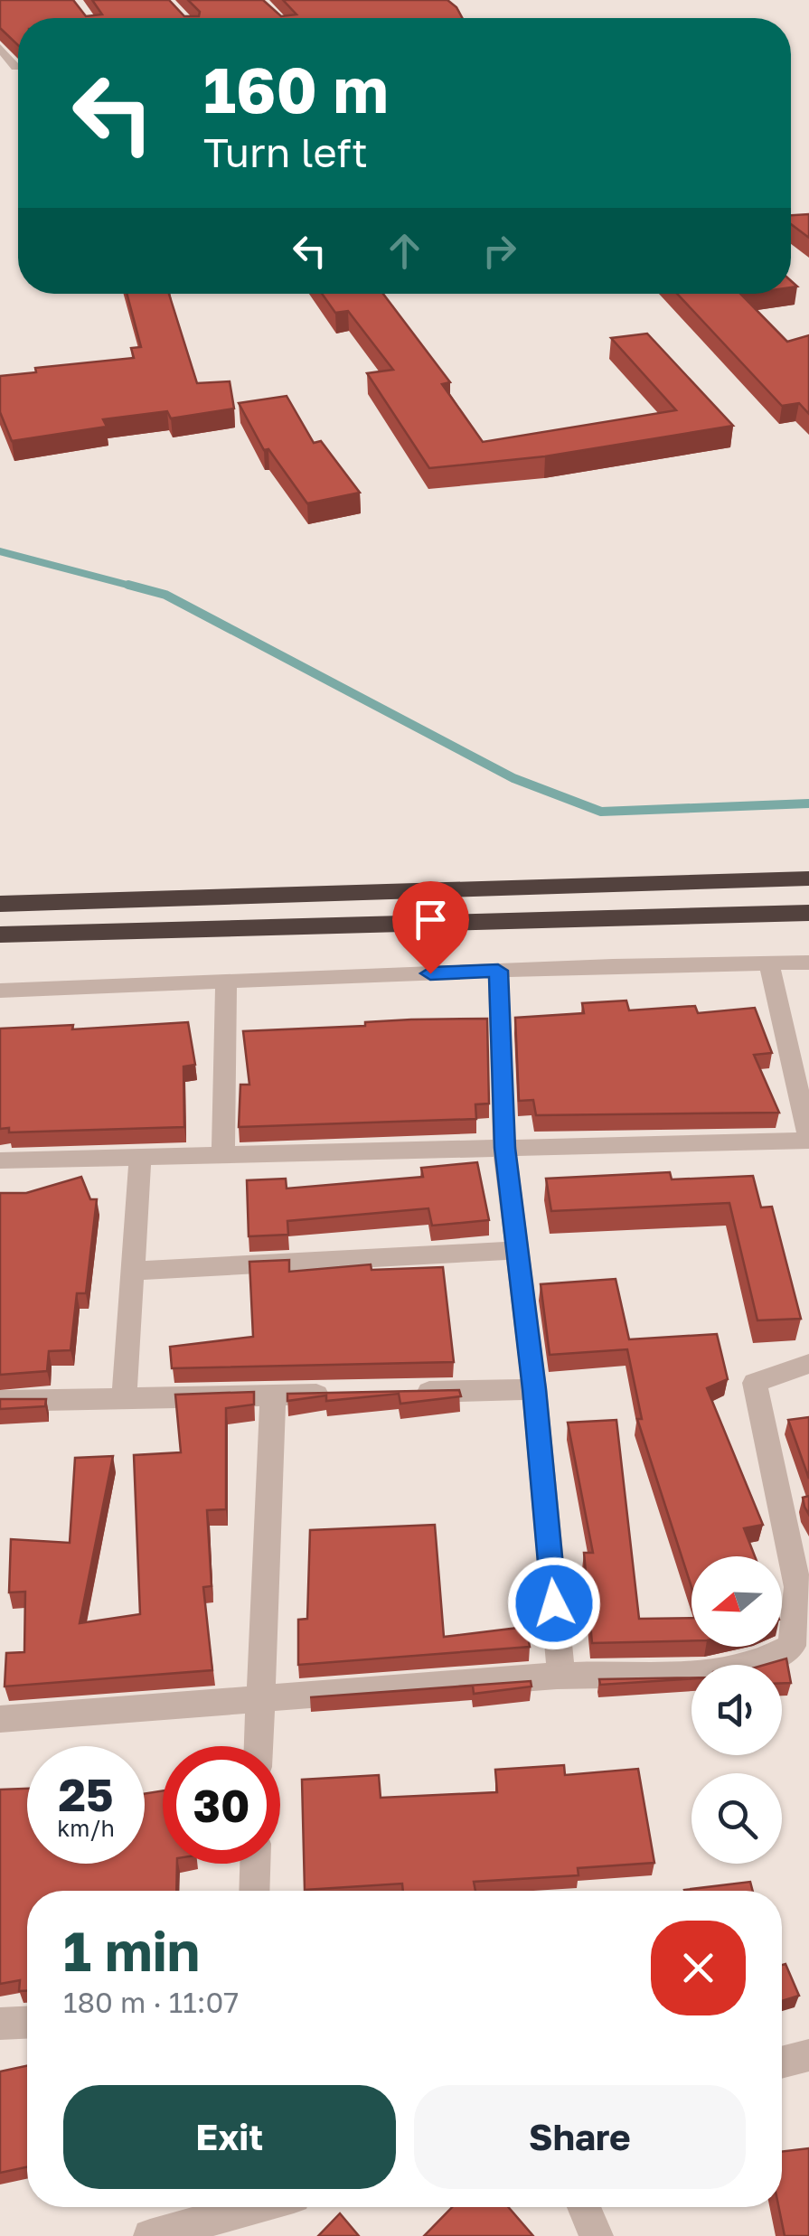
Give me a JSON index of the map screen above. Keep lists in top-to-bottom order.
{
  "north": "left",
  "page": {
    "turn": ["160 m", "Turn left"],
    "speed": "25 km/h",
    "limit": "30",
    "heading": ["1 min", "180 m · 11:07"],
    "buttons": ["Exit", "Share"]
  }
}
